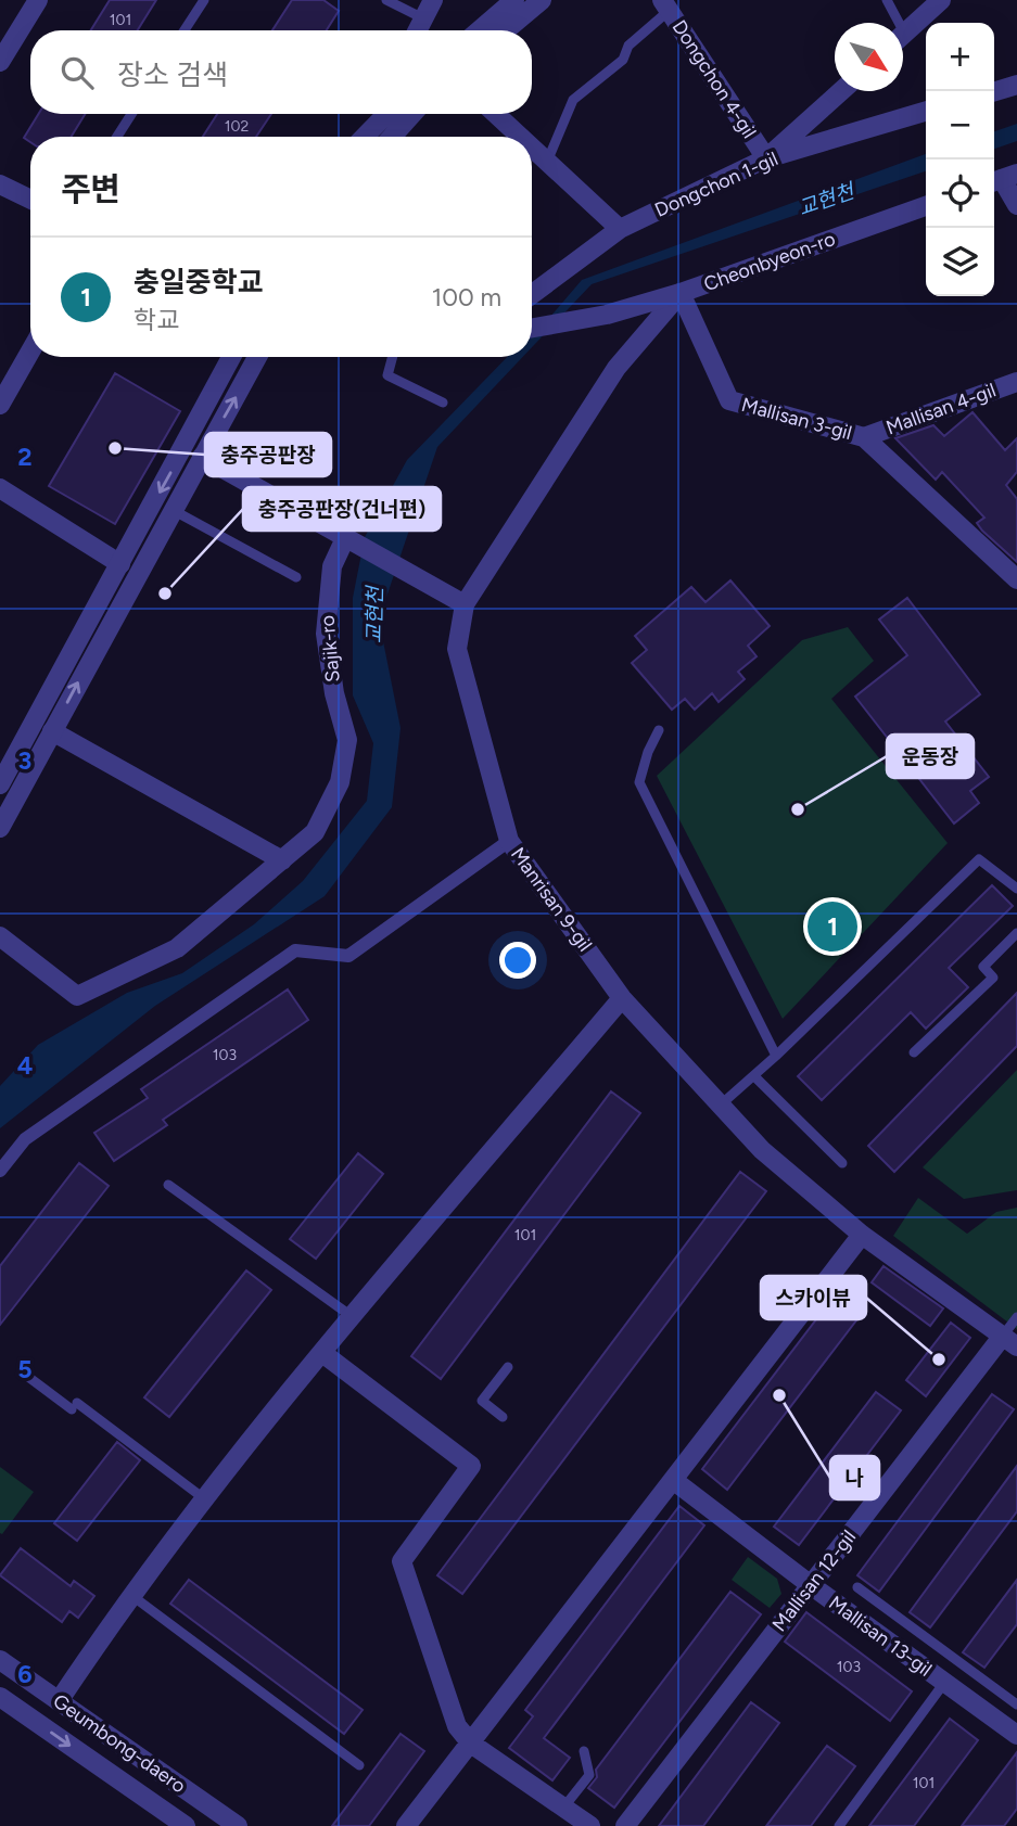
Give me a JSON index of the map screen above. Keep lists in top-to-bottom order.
{
  "streets": {
    "street": [
      "Dongchon 4-gil",
      "Dongchon 1-gil",
      "Cheonbyeon-ro",
      "Mallisan 4-gil",
      "Mallisan 3-gil",
      "Sajik-ro",
      "Manrisan 9-gil",
      "Mallisan 12-gil",
      "Mallisan 13-gil",
      "Geumbong-daero"
    ]
  },
  "crossings": [
    ["Dongchon 4-gil", "Dongchon 1-gil"],
    ["Cheonbyeon-ro", "Mallisan 3-gil"],
    ["Cheonbyeon-ro", "Manrisan 9-gil"],
    ["Mallisan 4-gil", "Mallisan 3-gil"],
    ["Mallisan 3-gil", "Manrisan 9-gil"],
    ["Manrisan 9-gil", "Mallisan 12-gil"],
    ["Mallisan 12-gil", "Mallisan 13-gil"]
  ],
  "water": ["교현천"],
  "places": [
    "충주공판장",
    "충주공판장(건너편)",
    "운동장",
    "스카이뷰",
    "나"
  ],
  "house_numbers": [
    "101",
    "102",
    "103",
    "101",
    "103",
    "101"
  ],
  "north": "bottom right",
  "page": {
    "map_buttons": ["+", "−"],
    "search": "장소 검색",
    "heading": "주변",
    "list": [
      {
        "mark": "1",
        "name": "충일중학교",
        "note": "학교",
        "value": "100 m"
      }
    ],
    "pins": "1"
  },
  "grid": {
    "rows": [
      "2",
      "3",
      "4",
      "5",
      "6"
    ]
  }
}
